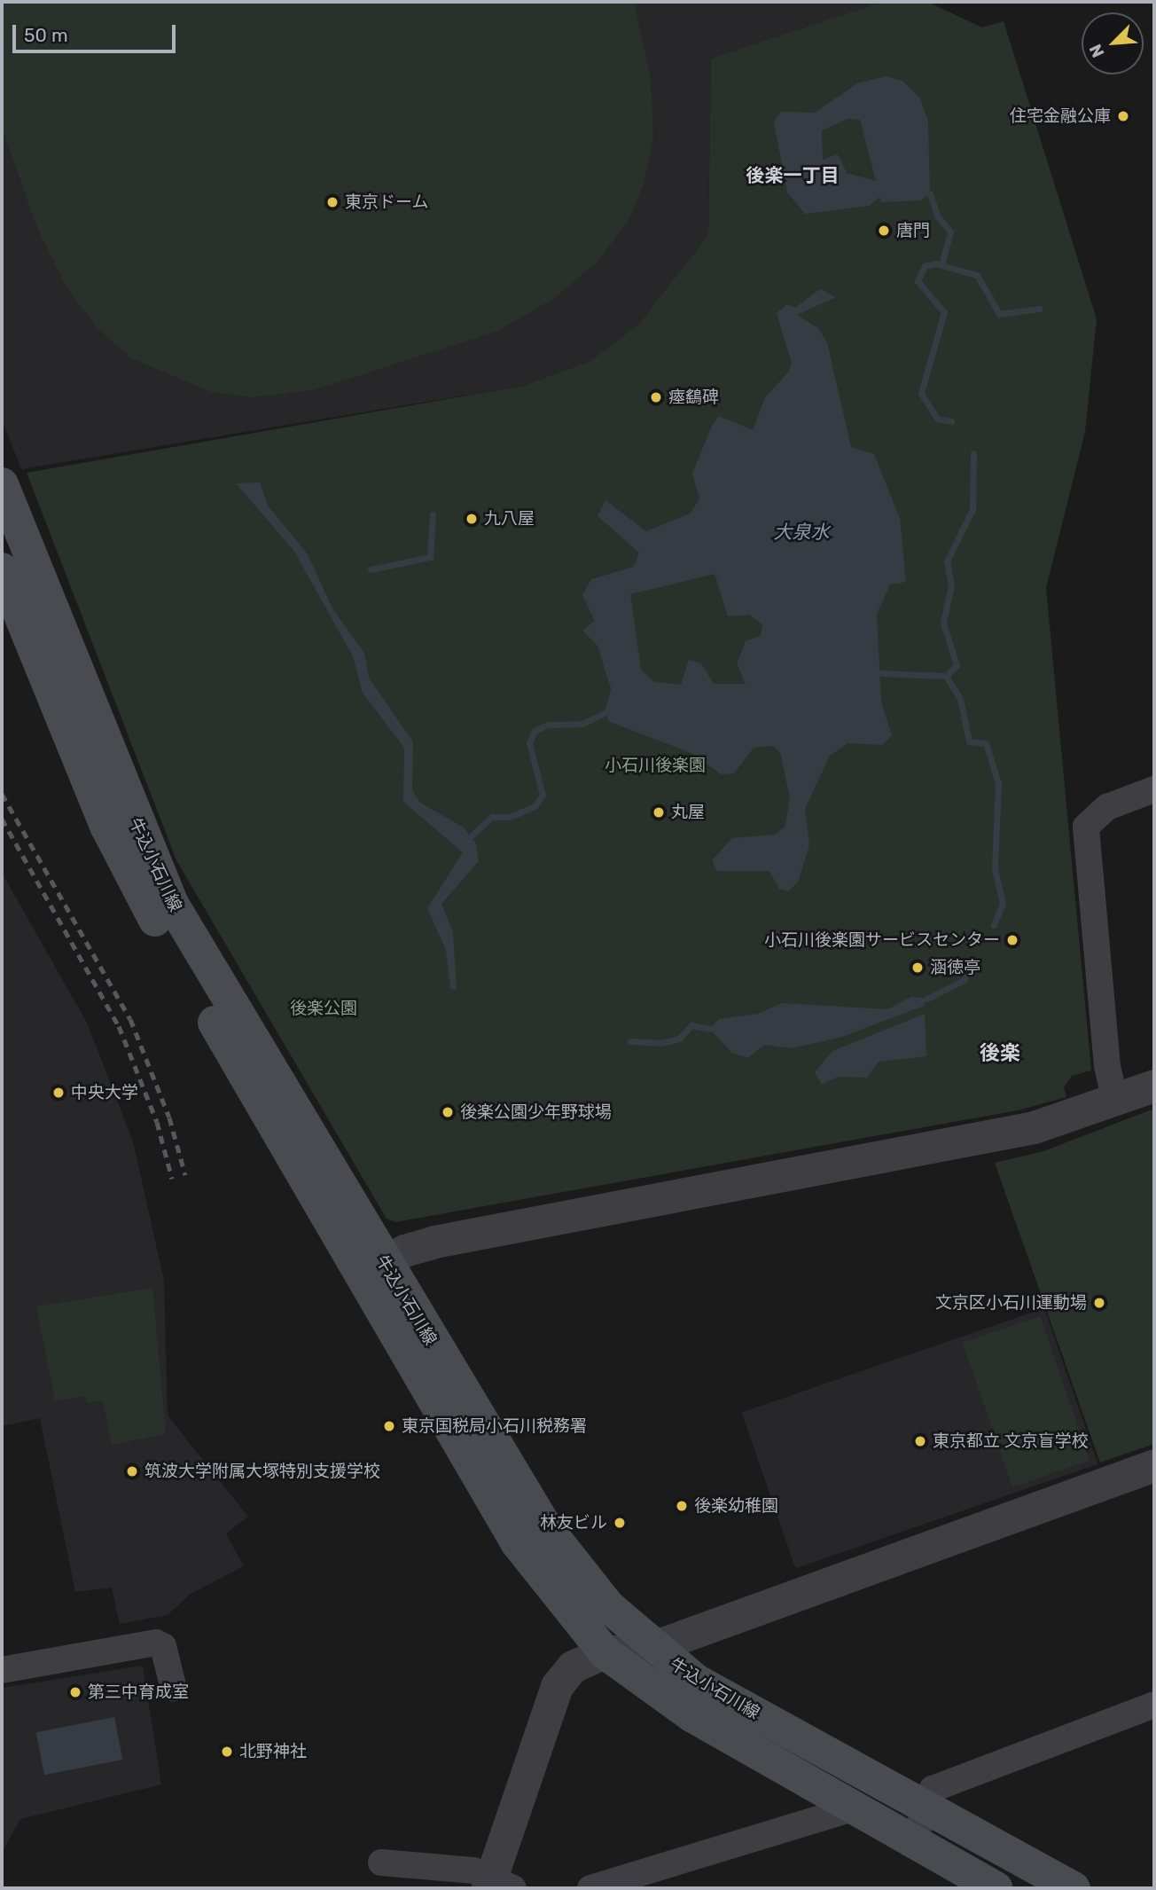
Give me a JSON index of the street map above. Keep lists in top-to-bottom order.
{
  "streets": {
    "main road": ["牛込小石川線"]
  },
  "districts": ["後楽一丁目", "後楽"],
  "water": ["大泉水"],
  "parks": ["小石川後楽園", "後楽公園"],
  "places": [
    "住宅金融公庫",
    "東京ドーム",
    "唐門",
    "瘞鷂碑",
    "九八屋",
    "丸屋",
    "小石川後楽園サービスセンター",
    "涵徳亭",
    "中央大学",
    "後楽公園少年野球場",
    "文京区小石川運動場",
    "東京国税局小石川税務署",
    "東京都立 文京盲学校",
    "筑波大学附属大塚特別支援学校",
    "後楽幼稚園",
    "林友ビル",
    "第三中育成室",
    "北野神社"
  ],
  "scale_bar": "50 m",
  "north": "bottom left"
}
